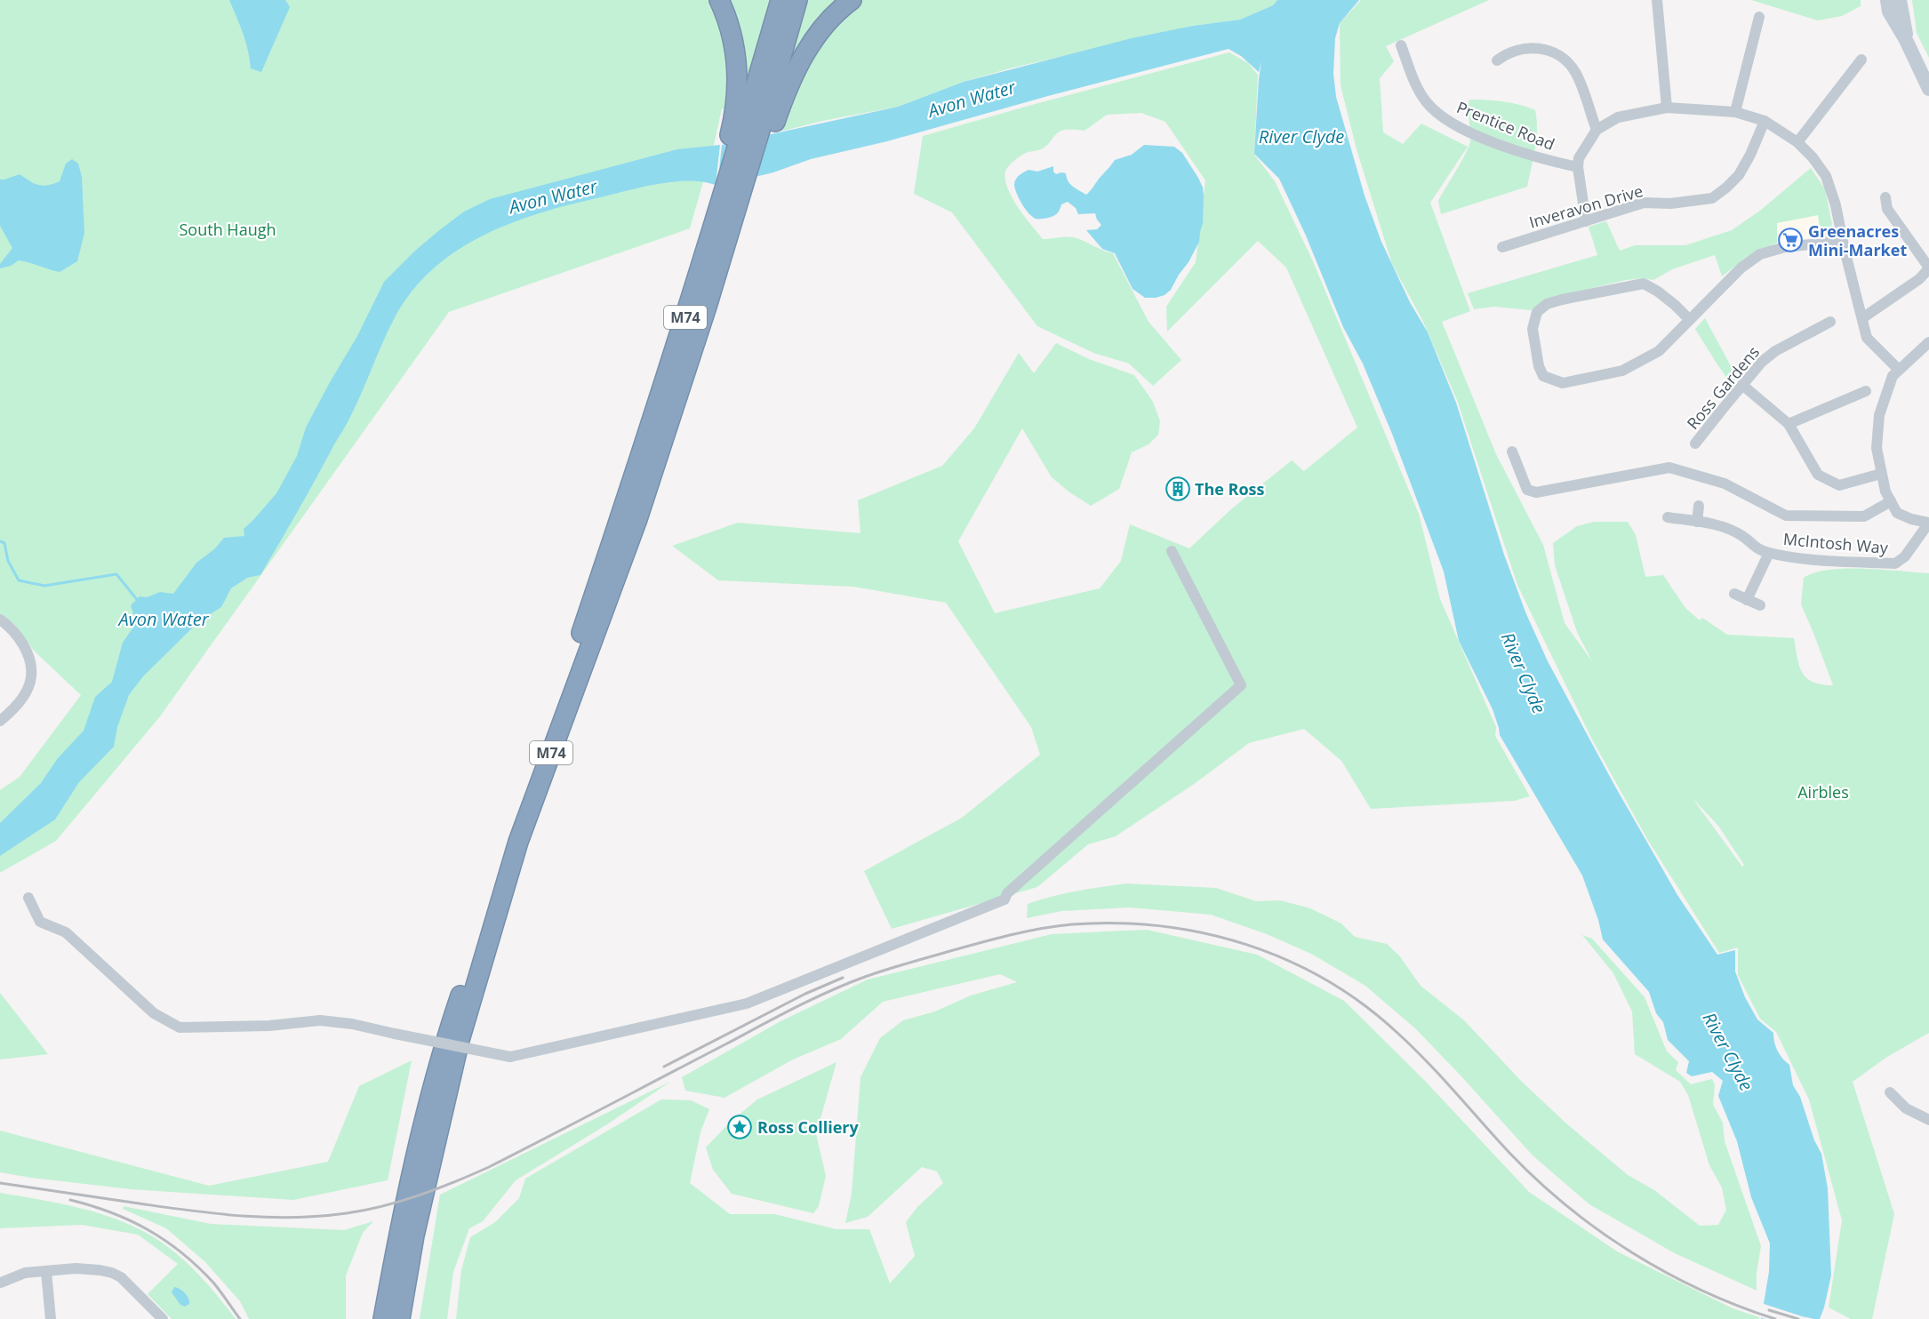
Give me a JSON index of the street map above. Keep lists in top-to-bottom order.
{
  "streets": {
    "highway": ["M74"],
    "street": [
      "Prentice Road",
      "Inveravon Drive",
      "Ross Gardens",
      "McIntosh Way"
    ]
  },
  "water": ["Avon Water", "River Clyde"],
  "parks": ["South Haugh", "Airbles"],
  "places": {
    "supermarket": ["Greenacres Mini-Market"],
    "building": ["The Ross"],
    "place": ["Ross Colliery"]
  }
}
